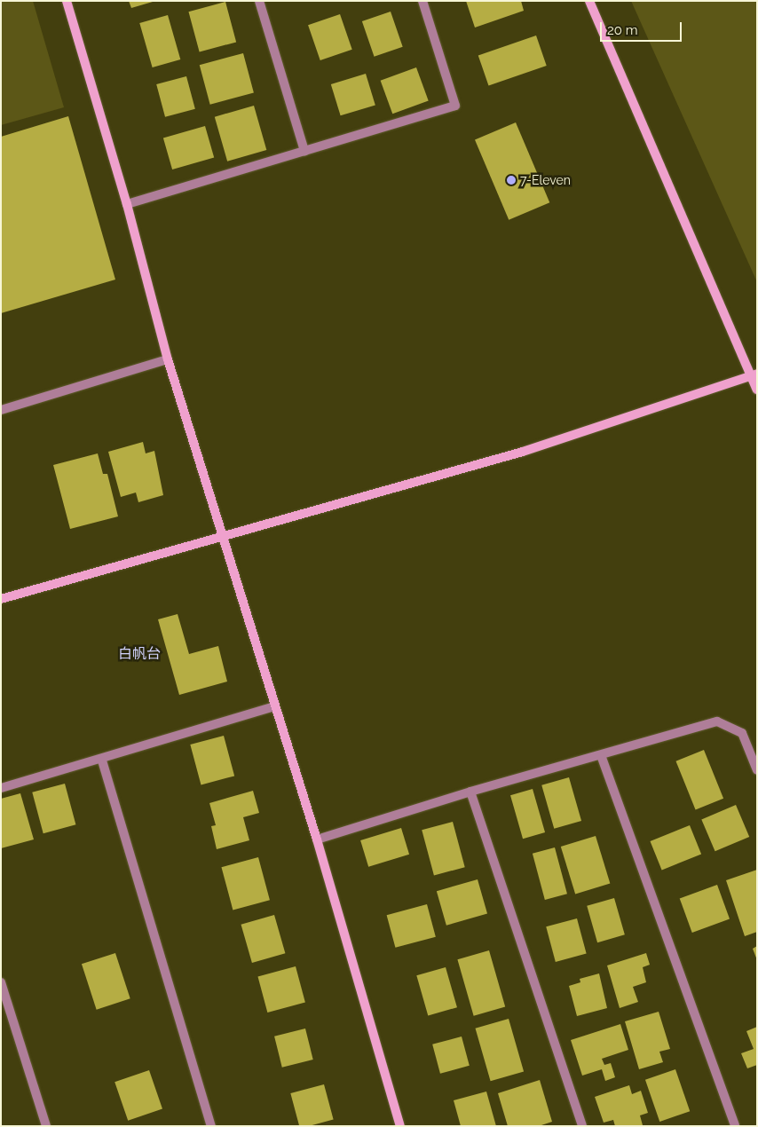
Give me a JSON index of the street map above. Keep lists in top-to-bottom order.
{
  "districts": ["白帆台"],
  "places": ["7-Eleven"],
  "scale_bar": "20 m"
}
